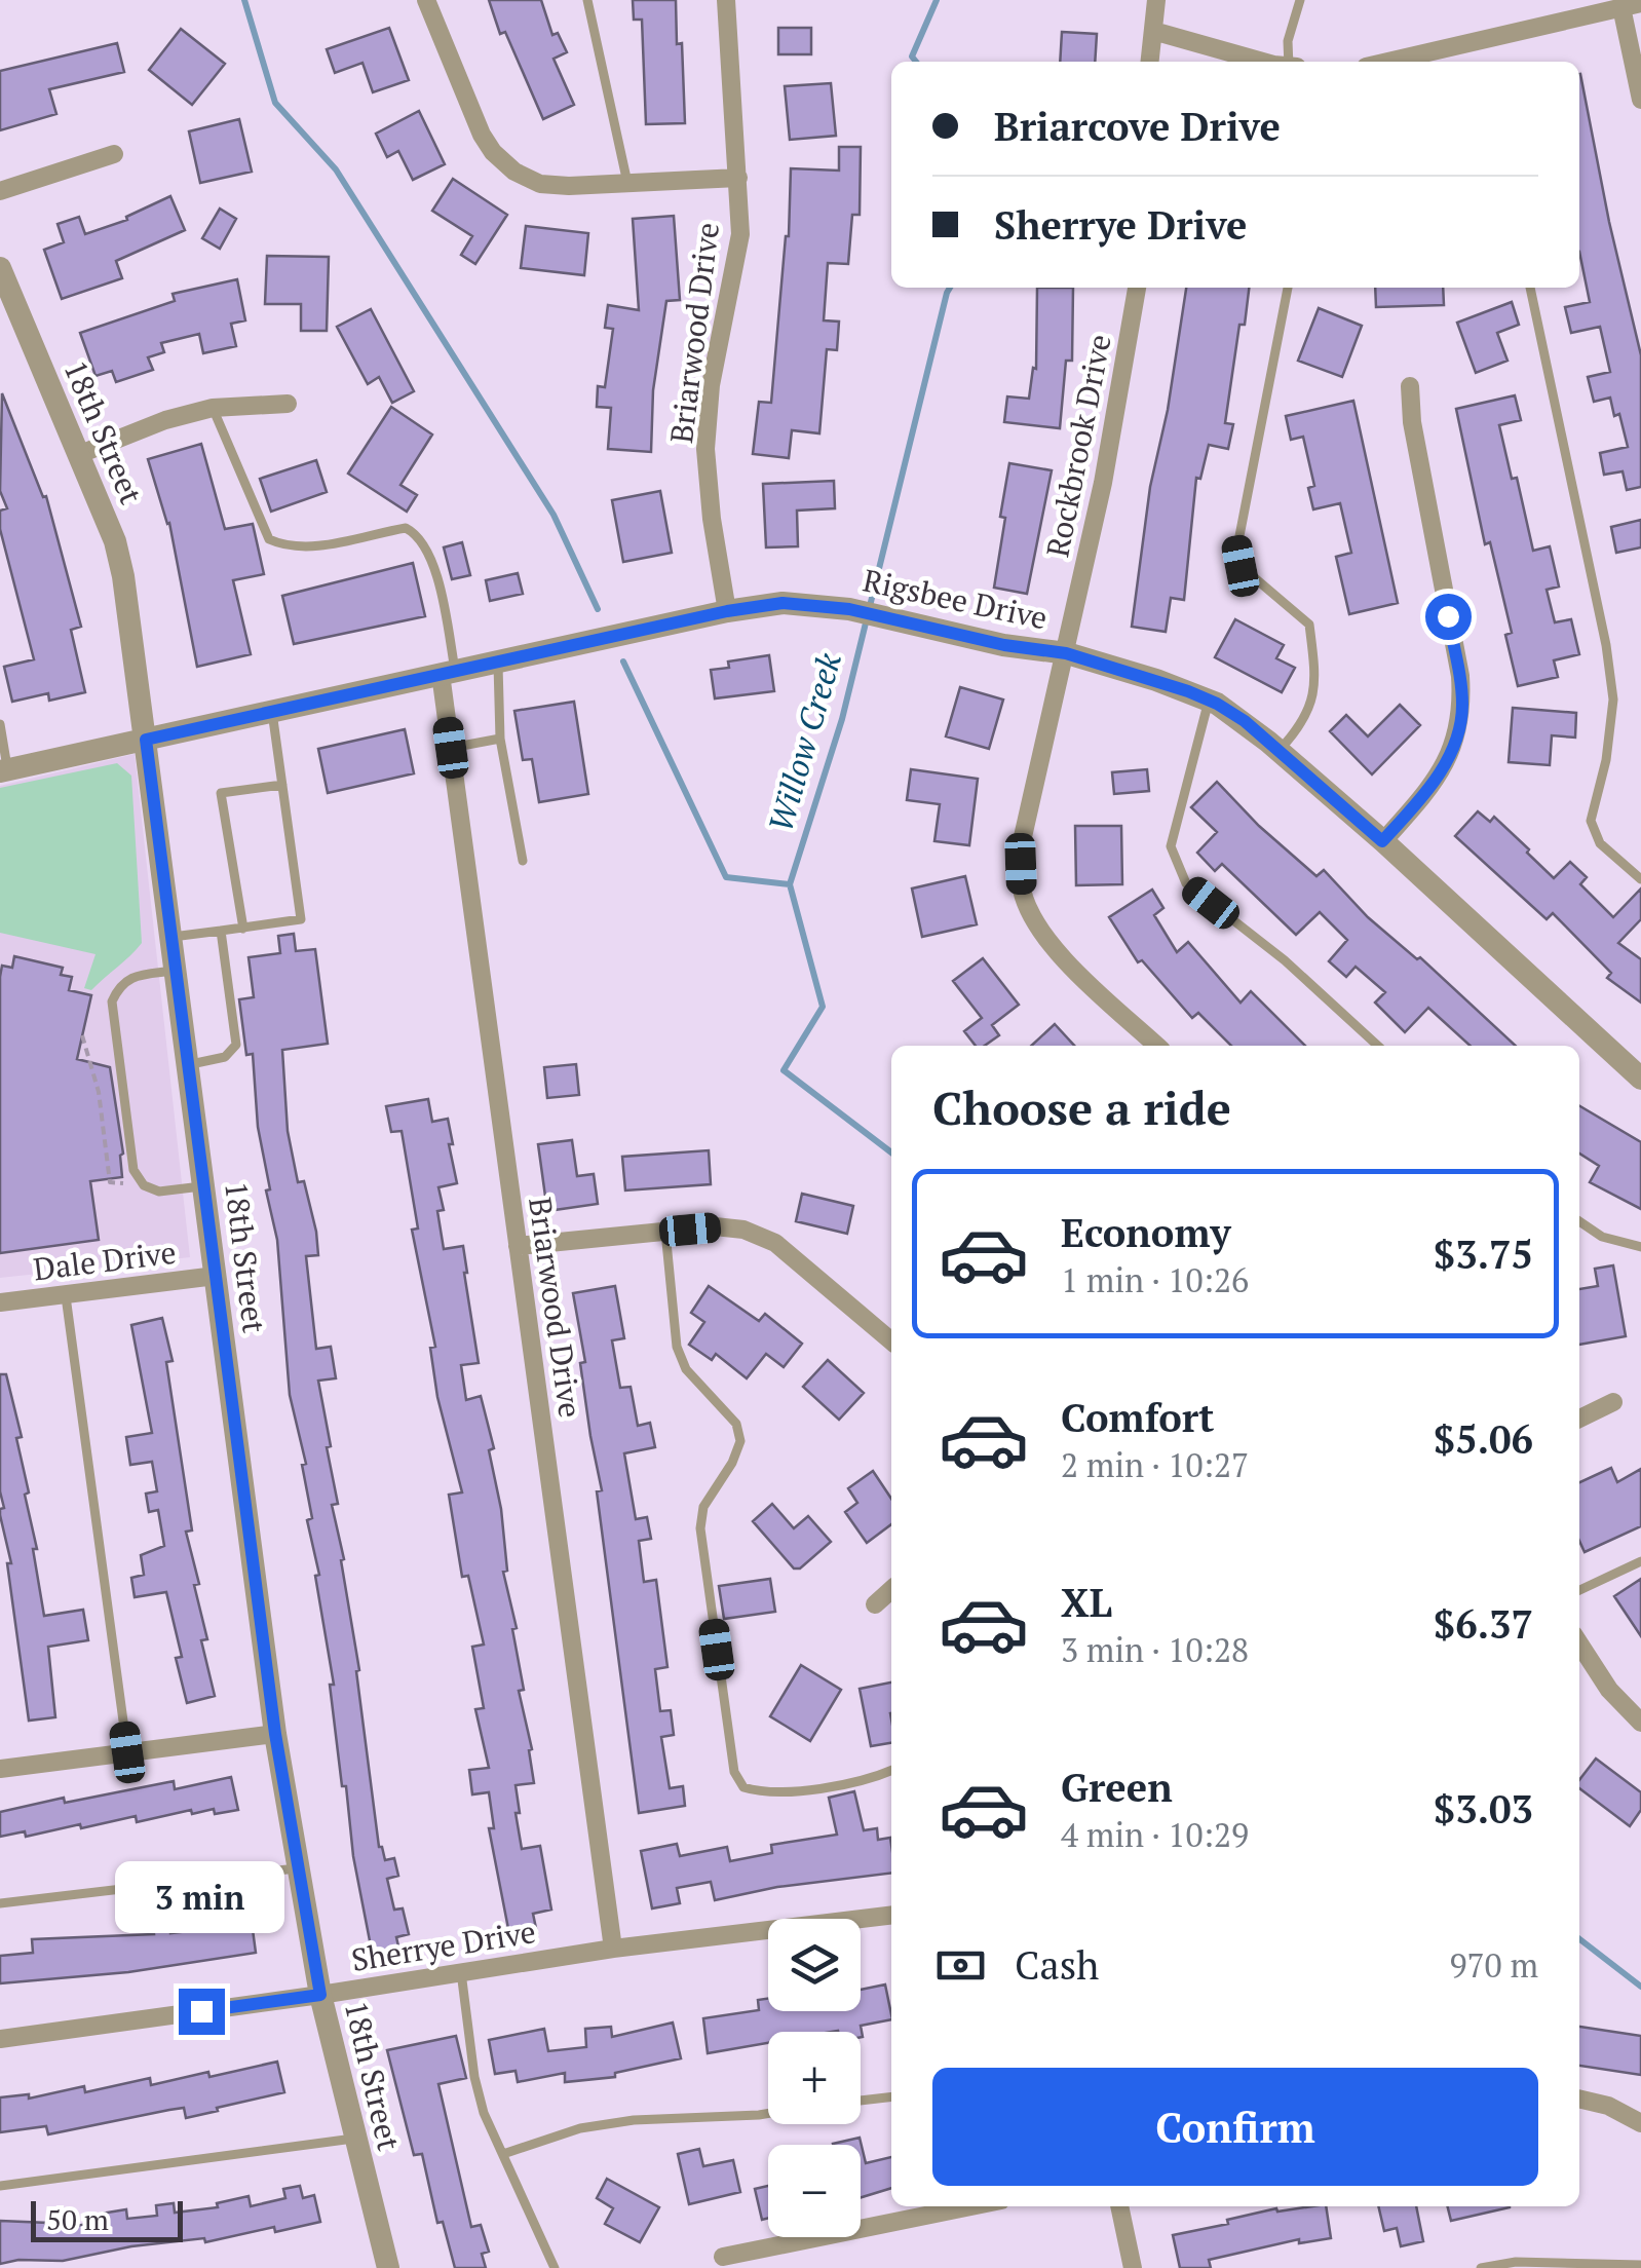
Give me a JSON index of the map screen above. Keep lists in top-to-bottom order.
{
  "streets": {
    "street": [
      "Briarwood Drive",
      "18th Street",
      "Rockbrook Drive",
      "Rigsbee Drive",
      "Dale Drive",
      "Sherrye Drive"
    ]
  },
  "crossings": [
    ["Briarwood Drive", "Rigsbee Drive"],
    ["Briarwood Drive", "Sherrye Drive"],
    ["18th Street", "Rigsbee Drive"],
    ["18th Street", "Dale Drive"],
    ["18th Street", "Sherrye Drive"],
    ["Rockbrook Drive", "Rigsbee Drive"]
  ],
  "water": ["Willow Creek"],
  "scale_bar": "50 m",
  "page": {
    "banner": ["Briarcove Drive", "Sherrye Drive"],
    "heading": "Choose a ride",
    "list": [
      {
        "name": "Economy",
        "note": "1 min · 10:26",
        "value": "$3.75"
      },
      {
        "name": "Comfort",
        "note": "2 min · 10:27",
        "value": "$5.06"
      },
      {
        "name": "XL",
        "note": "3 min · 10:28",
        "value": "$6.37"
      },
      {
        "name": "Green",
        "note": "4 min · 10:29",
        "value": "$3.03"
      }
    ],
    "bubble": "3 min",
    "pay": ["Cash", "970 m"],
    "map_buttons": ["+", "−"],
    "buttons": "Confirm",
    "scale": "50 m"
  }
}
